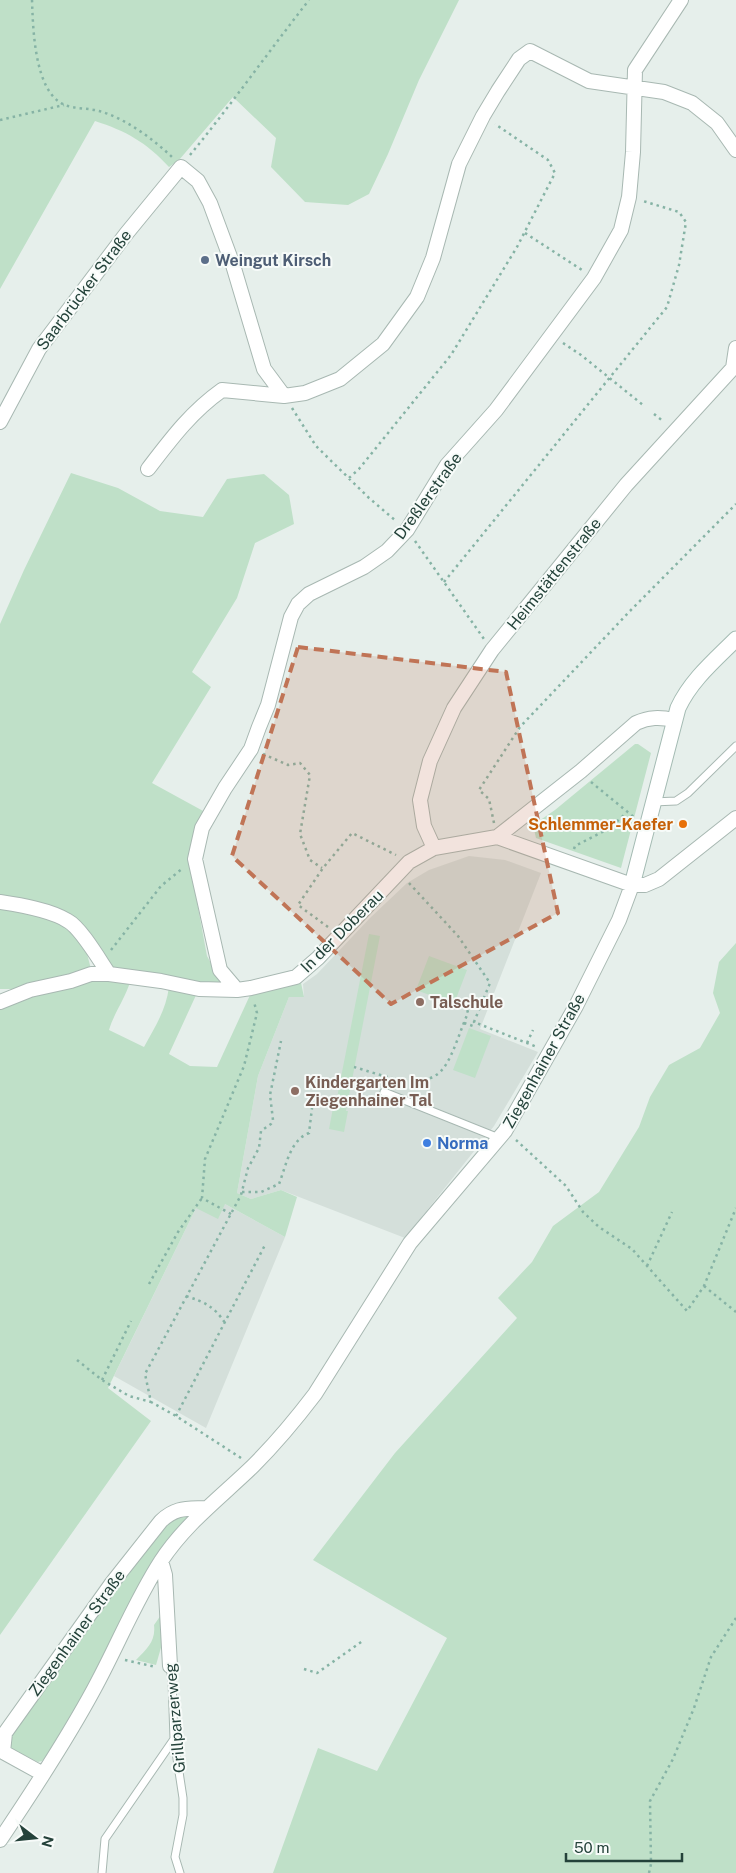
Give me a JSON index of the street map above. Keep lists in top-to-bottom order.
{
  "streets": {
    "street": [
      "Saarbrücker Straße",
      "Dreßlerstraße",
      "Heimstättenstraße",
      "In der Doberau",
      "Ziegenhainer Straße",
      "Grillparzerweg"
    ]
  },
  "crossings": [
    ["Dreßlerstraße", "In der Doberau"],
    ["Heimstättenstraße", "In der Doberau"],
    ["Ziegenhainer Straße", "Grillparzerweg"]
  ],
  "places": [
    "Weingut Kirsch",
    "Schlemmer-Kaefer",
    "Talschule",
    "Kindergarten Im Ziegenhainer Tal",
    "Norma"
  ],
  "scale_bar": "50 m",
  "north": "right"
}
